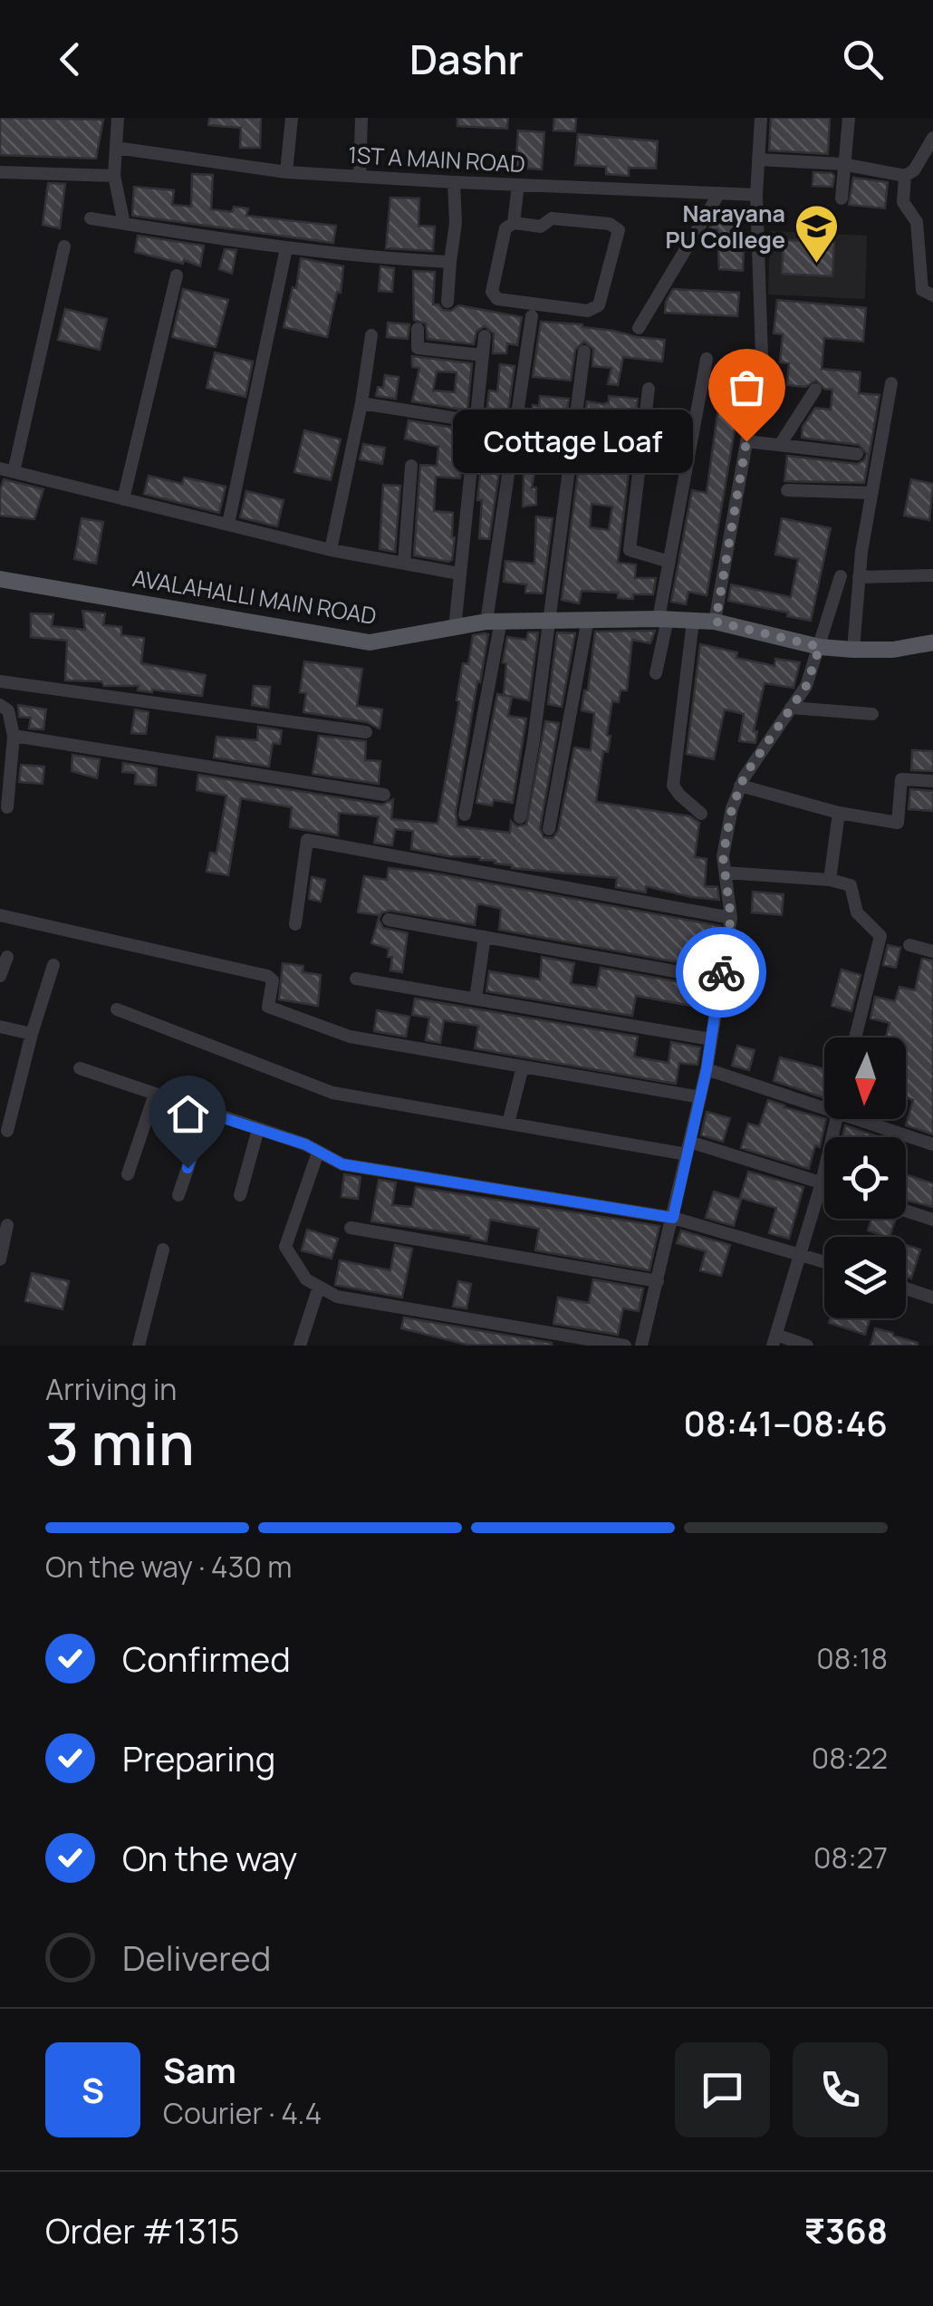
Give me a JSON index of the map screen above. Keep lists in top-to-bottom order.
{
  "streets": {
    "main road": ["AVALAHALLI MAIN ROAD"],
    "street": ["1ST A MAIN ROAD"]
  },
  "places": {
    "school or university": ["Narayana PU College"],
    "other": ["Cottage Loaf"]
  },
  "north": "bottom",
  "page": {
    "header": "Dashr",
    "bubble": "Cottage Loaf",
    "heading": ["3 min", "Arriving in", "08:41–08:46"],
    "panel": [
      "Sam",
      "Courier · 4.4",
      "Order #1315",
      "₹368"
    ],
    "bar": "On the way · 430 m",
    "list": [
      ["Confirmed", "08:18"],
      ["Preparing", "08:22"],
      ["On the way", "08:27"],
      "Delivered"
    ],
    "round": "S"
  }
}
